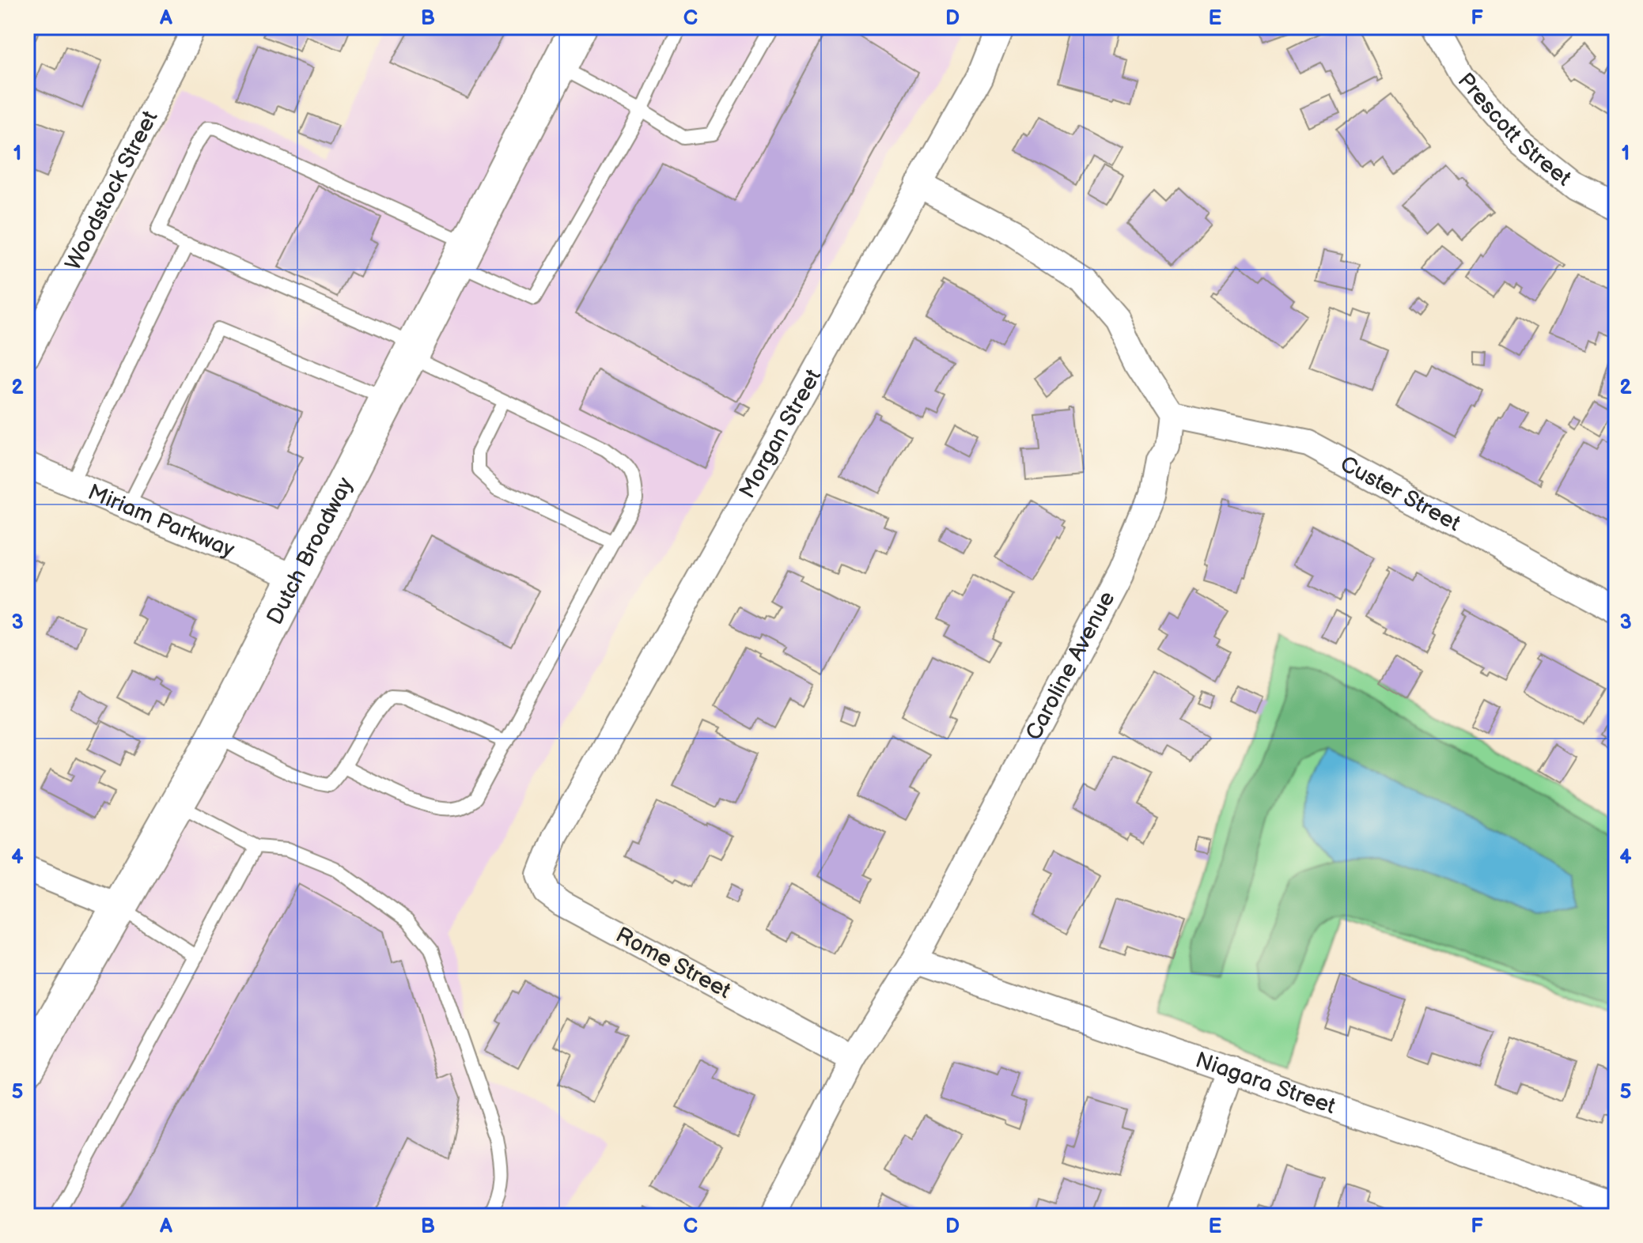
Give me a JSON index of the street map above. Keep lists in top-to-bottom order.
{
  "streets": {
    "main road": ["Dutch Broadway"],
    "street": [
      "Prescott Street",
      "Woodstock Street",
      "Morgan Street",
      "Custer Street",
      "Miriam Parkway",
      "Caroline Avenue",
      "Rome Street",
      "Niagara Street"
    ]
  },
  "crossings": [
    ["Morgan Street", "Rome Street"],
    ["Custer Street", "Caroline Avenue"],
    ["Miriam Parkway", "Dutch Broadway"],
    ["Caroline Avenue", "Rome Street"],
    ["Caroline Avenue", "Niagara Street"]
  ],
  "grid": {
    "columns": [
      "A",
      "B",
      "C",
      "D",
      "E",
      "F"
    ],
    "rows": [
      "1",
      "2",
      "3",
      "4",
      "5"
    ]
  }
}
